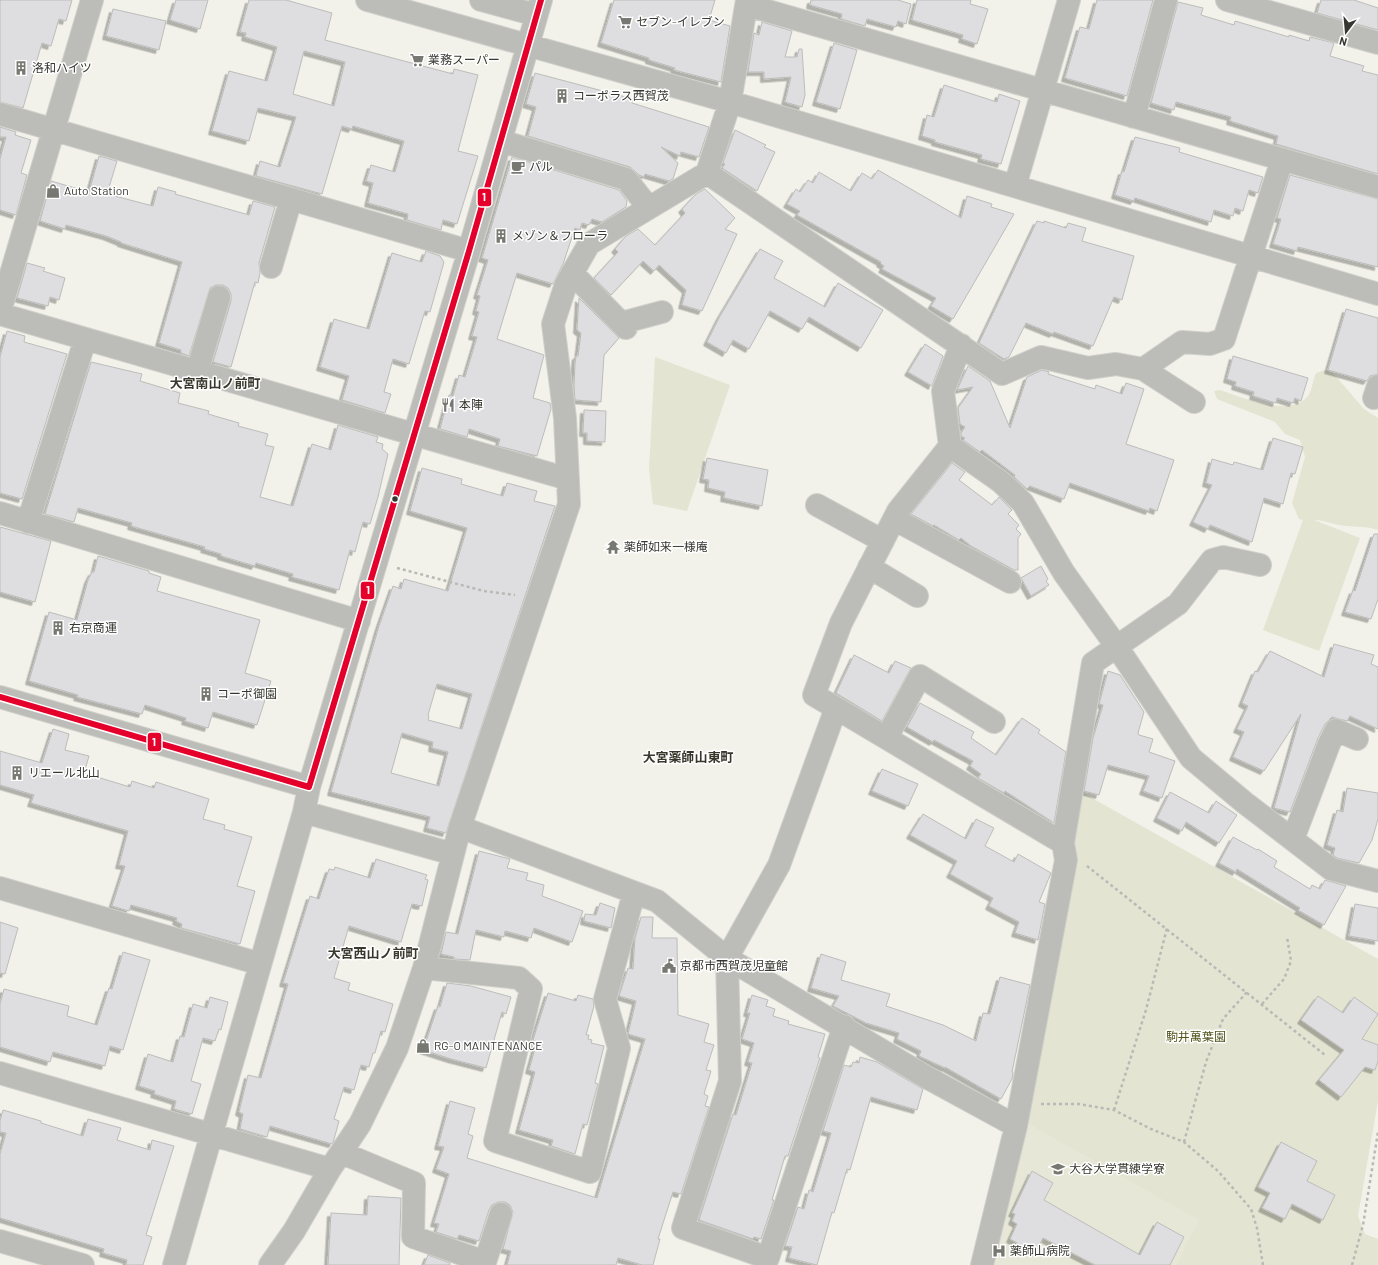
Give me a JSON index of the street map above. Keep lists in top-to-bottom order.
{
  "districts": ["大宮南山ノ前町", "大宮薬師山東町", "大宮西山ノ前町"],
  "parks": ["駒井萬葉園"],
  "places": {
    "supermarket": ["セブン-イレブン", "業務スーパー"],
    "building": [
      "洛和ハイツ",
      "コーポラス西賀茂",
      "メゾン＆フローラ",
      "右京商運",
      "コーポ御園",
      "リエール北山"
    ],
    "cafe": ["パル"],
    "shop": ["Auto Station", "RG-O MAINTENANCE"],
    "restaurant": ["本陣"],
    "temple": ["薬師如来一様庵"],
    "public building": ["京都市西賀茂児童館"],
    "school or university": ["大谷大学貫練学寮"],
    "hospital": ["薬師山病院"]
  },
  "lines": ["transit line 1"],
  "north": "bottom"
}
